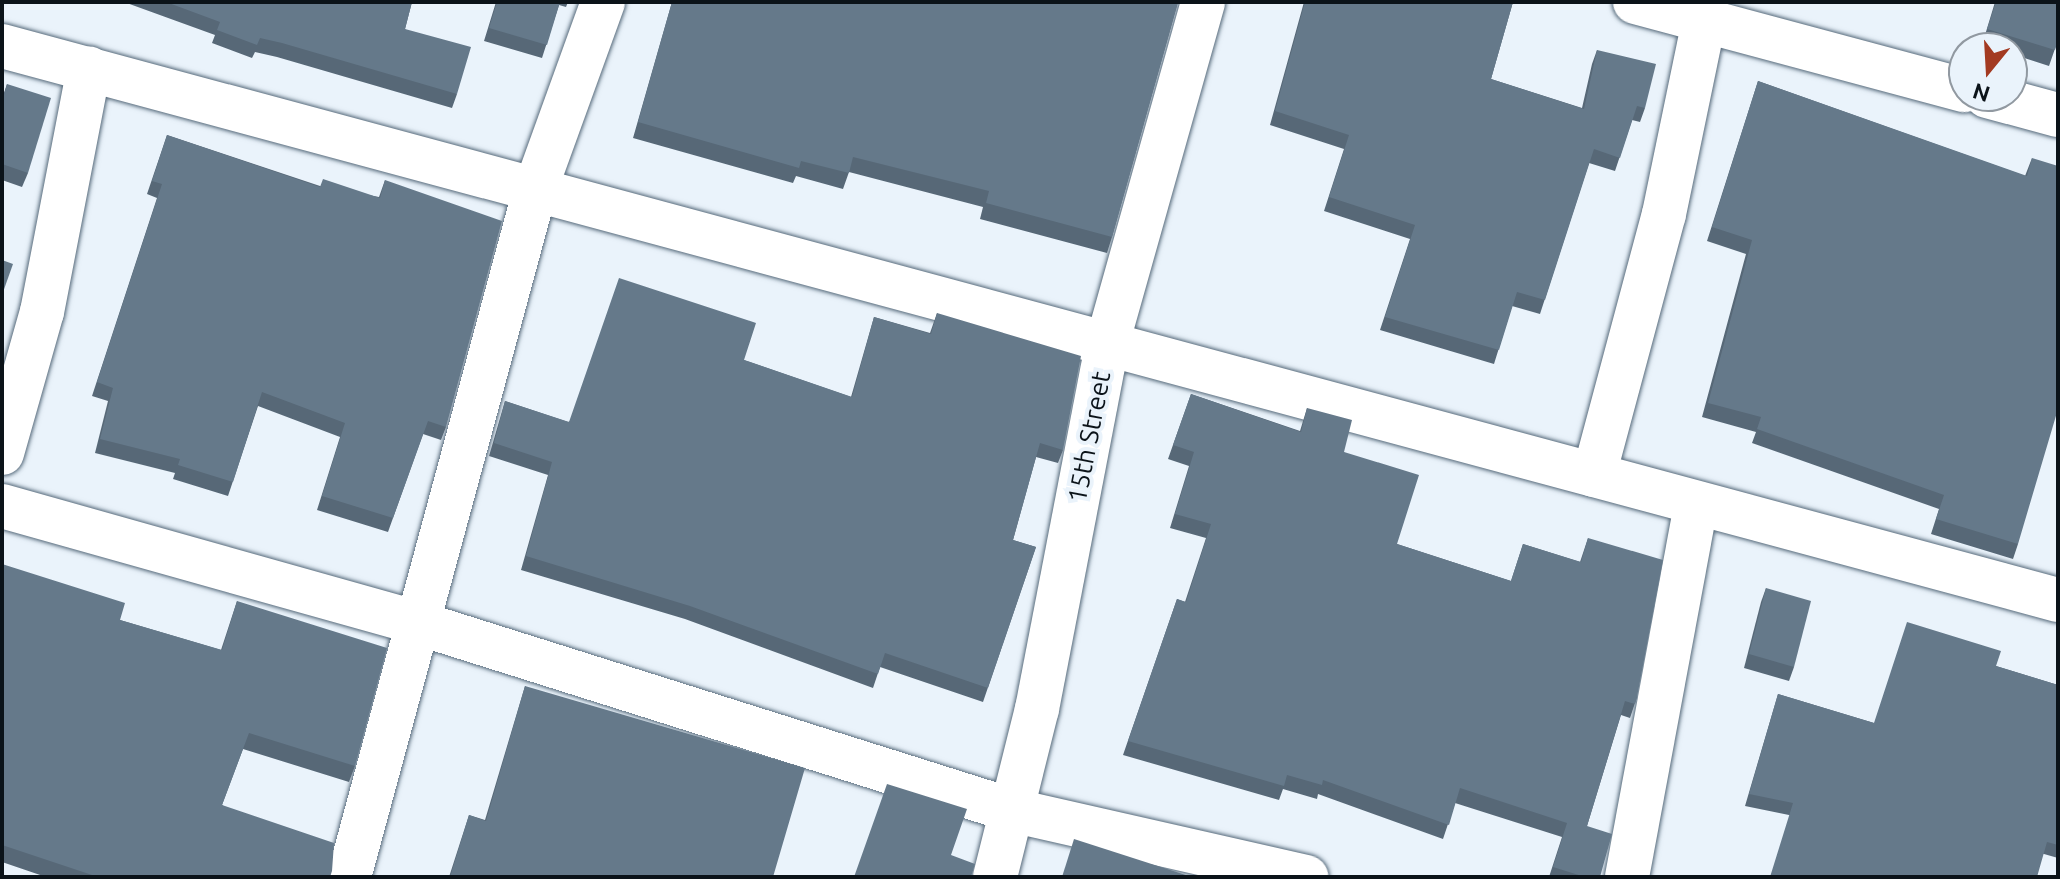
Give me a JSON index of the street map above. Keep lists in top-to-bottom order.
{
  "streets": {
    "street": ["15th Street"]
  },
  "north": "bottom"
}
